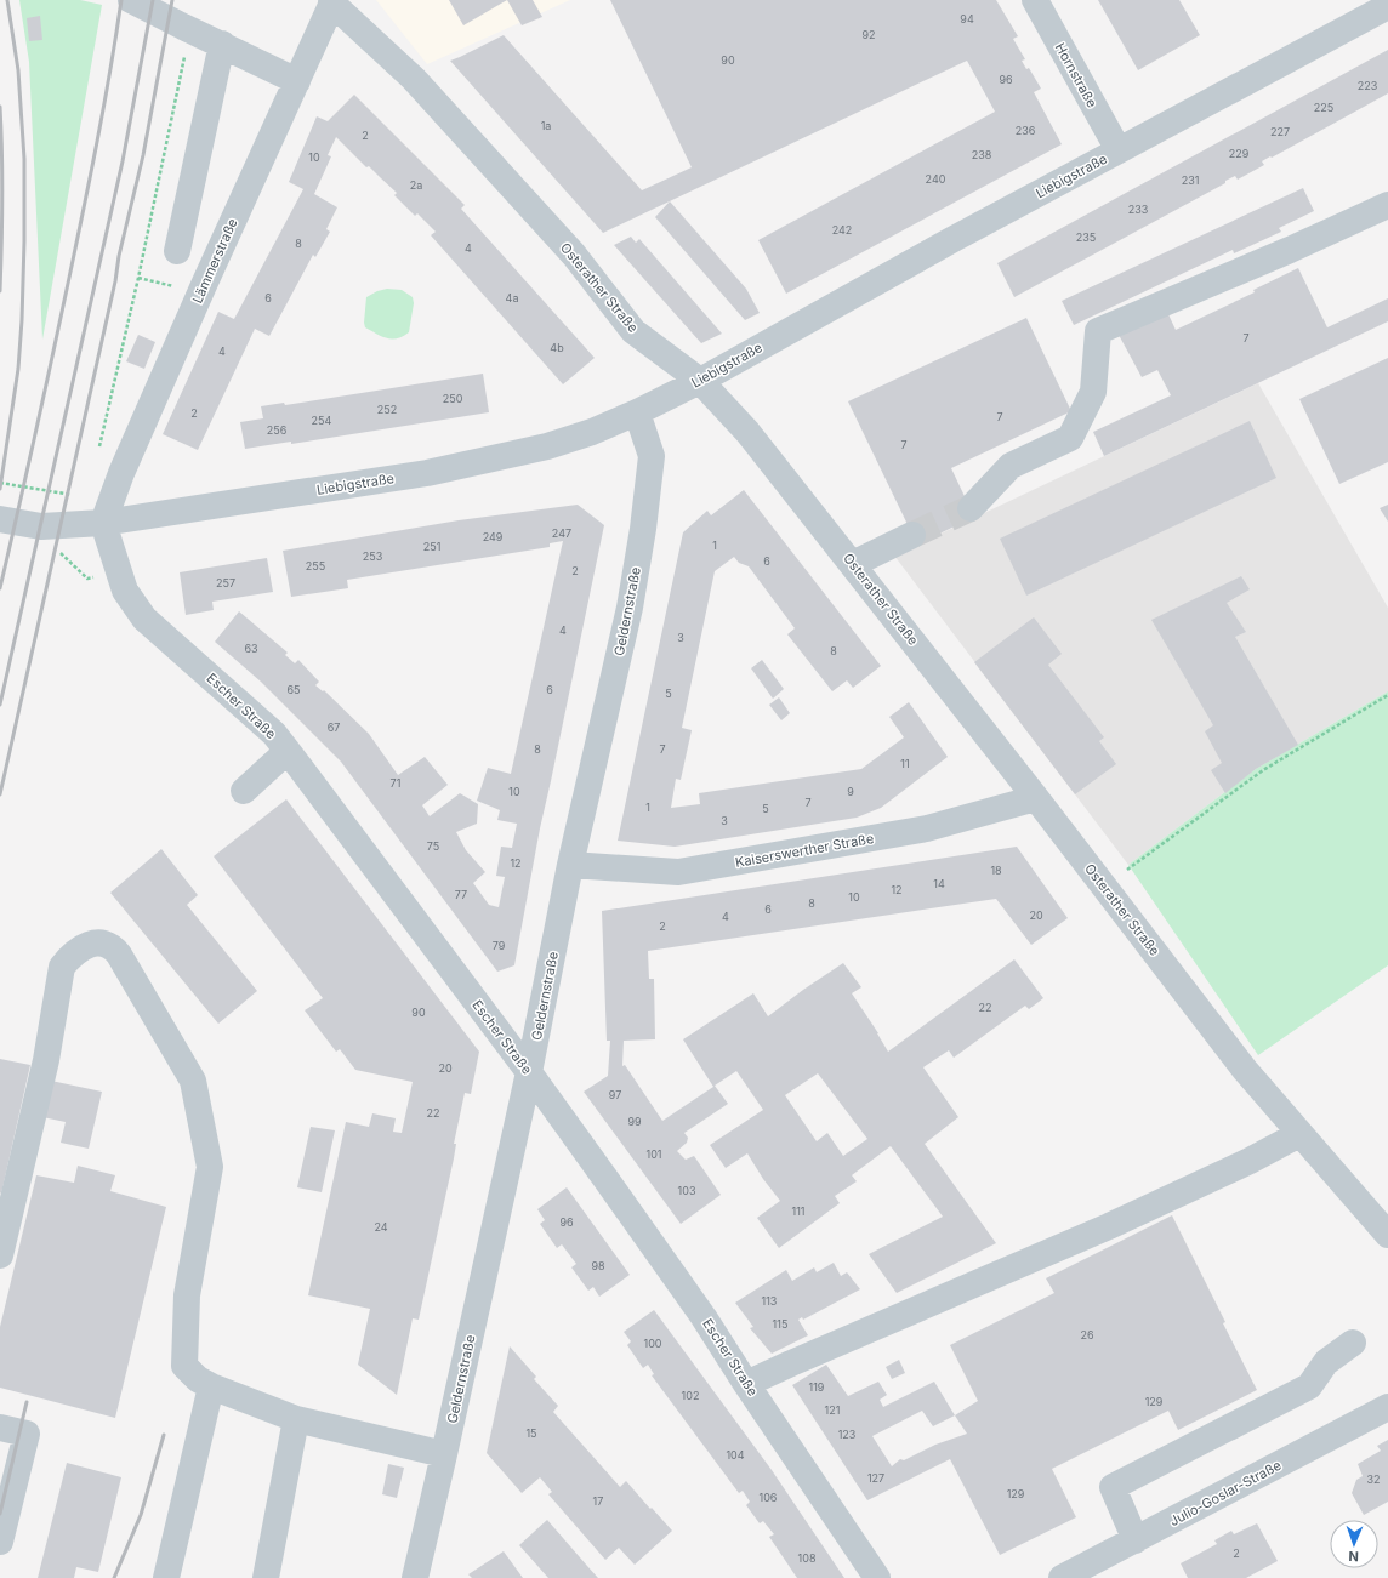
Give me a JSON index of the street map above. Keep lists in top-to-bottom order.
{
  "streets": {
    "street": [
      "Hornstraße",
      "Liebigstraße",
      "Lämmerstraße",
      "Osterather Straße",
      "Geldernstraße",
      "Escher Straße",
      "Kaiserswerther Straße",
      "Julio-Goslar-Straße"
    ]
  },
  "crossings": [
    ["Hornstraße", "Liebigstraße"],
    ["Liebigstraße", "Lämmerstraße"],
    ["Liebigstraße", "Osterather Straße"],
    ["Liebigstraße", "Geldernstraße"],
    ["Liebigstraße", "Escher Straße"],
    ["Lämmerstraße", "Osterather Straße"],
    ["Lämmerstraße", "Escher Straße"],
    ["Osterather Straße", "Kaiserswerther Straße"],
    ["Geldernstraße", "Escher Straße"],
    ["Geldernstraße", "Kaiserswerther Straße"]
  ],
  "house_numbers": [
    "94",
    "92",
    "90",
    "96",
    "223",
    "225",
    "1a",
    "236",
    "227",
    "2",
    "229",
    "238",
    "10",
    "240",
    "231",
    "2a",
    "233",
    "242",
    "235",
    "8",
    "4",
    "6",
    "4a",
    "7",
    "4b",
    "4",
    "250",
    "252",
    "2",
    "7",
    "254",
    "256",
    "7",
    "247",
    "249",
    "1",
    "251",
    "253",
    "6",
    "255",
    "2",
    "257",
    "4",
    "3",
    "63",
    "8",
    "65",
    "6",
    "5",
    "67",
    "8",
    "7",
    "11",
    "71",
    "10",
    "9",
    "7",
    "1",
    "5",
    "3",
    "75",
    "12",
    "18",
    "14",
    "12",
    "77",
    "10",
    "8",
    "6",
    "20",
    "4",
    "2",
    "79",
    "22",
    "90",
    "20",
    "97",
    "22",
    "99",
    "101",
    "103",
    "111",
    "96",
    "24",
    "98",
    "113",
    "115",
    "26",
    "100",
    "119",
    "102",
    "129",
    "121",
    "15",
    "123",
    "104",
    "127",
    "32",
    "129",
    "106",
    "17",
    "2",
    "108"
  ],
  "north": "bottom"
}
